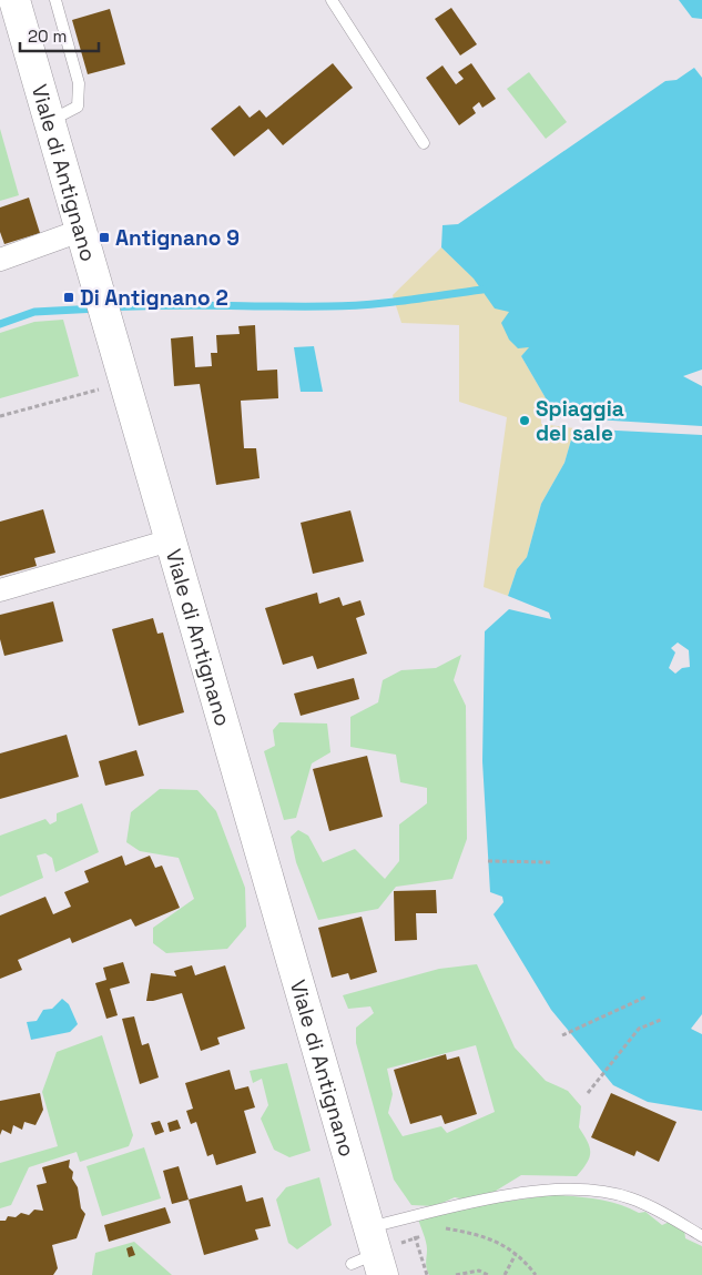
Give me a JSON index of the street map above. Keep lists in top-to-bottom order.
{
  "streets": {
    "main road": ["Viale di Antignano"]
  },
  "places": {
    "transit": ["Antignano 9", "Di Antignano 2"],
    "other": ["Spiaggia del sale"]
  },
  "scale_bar": "20 m"
}
